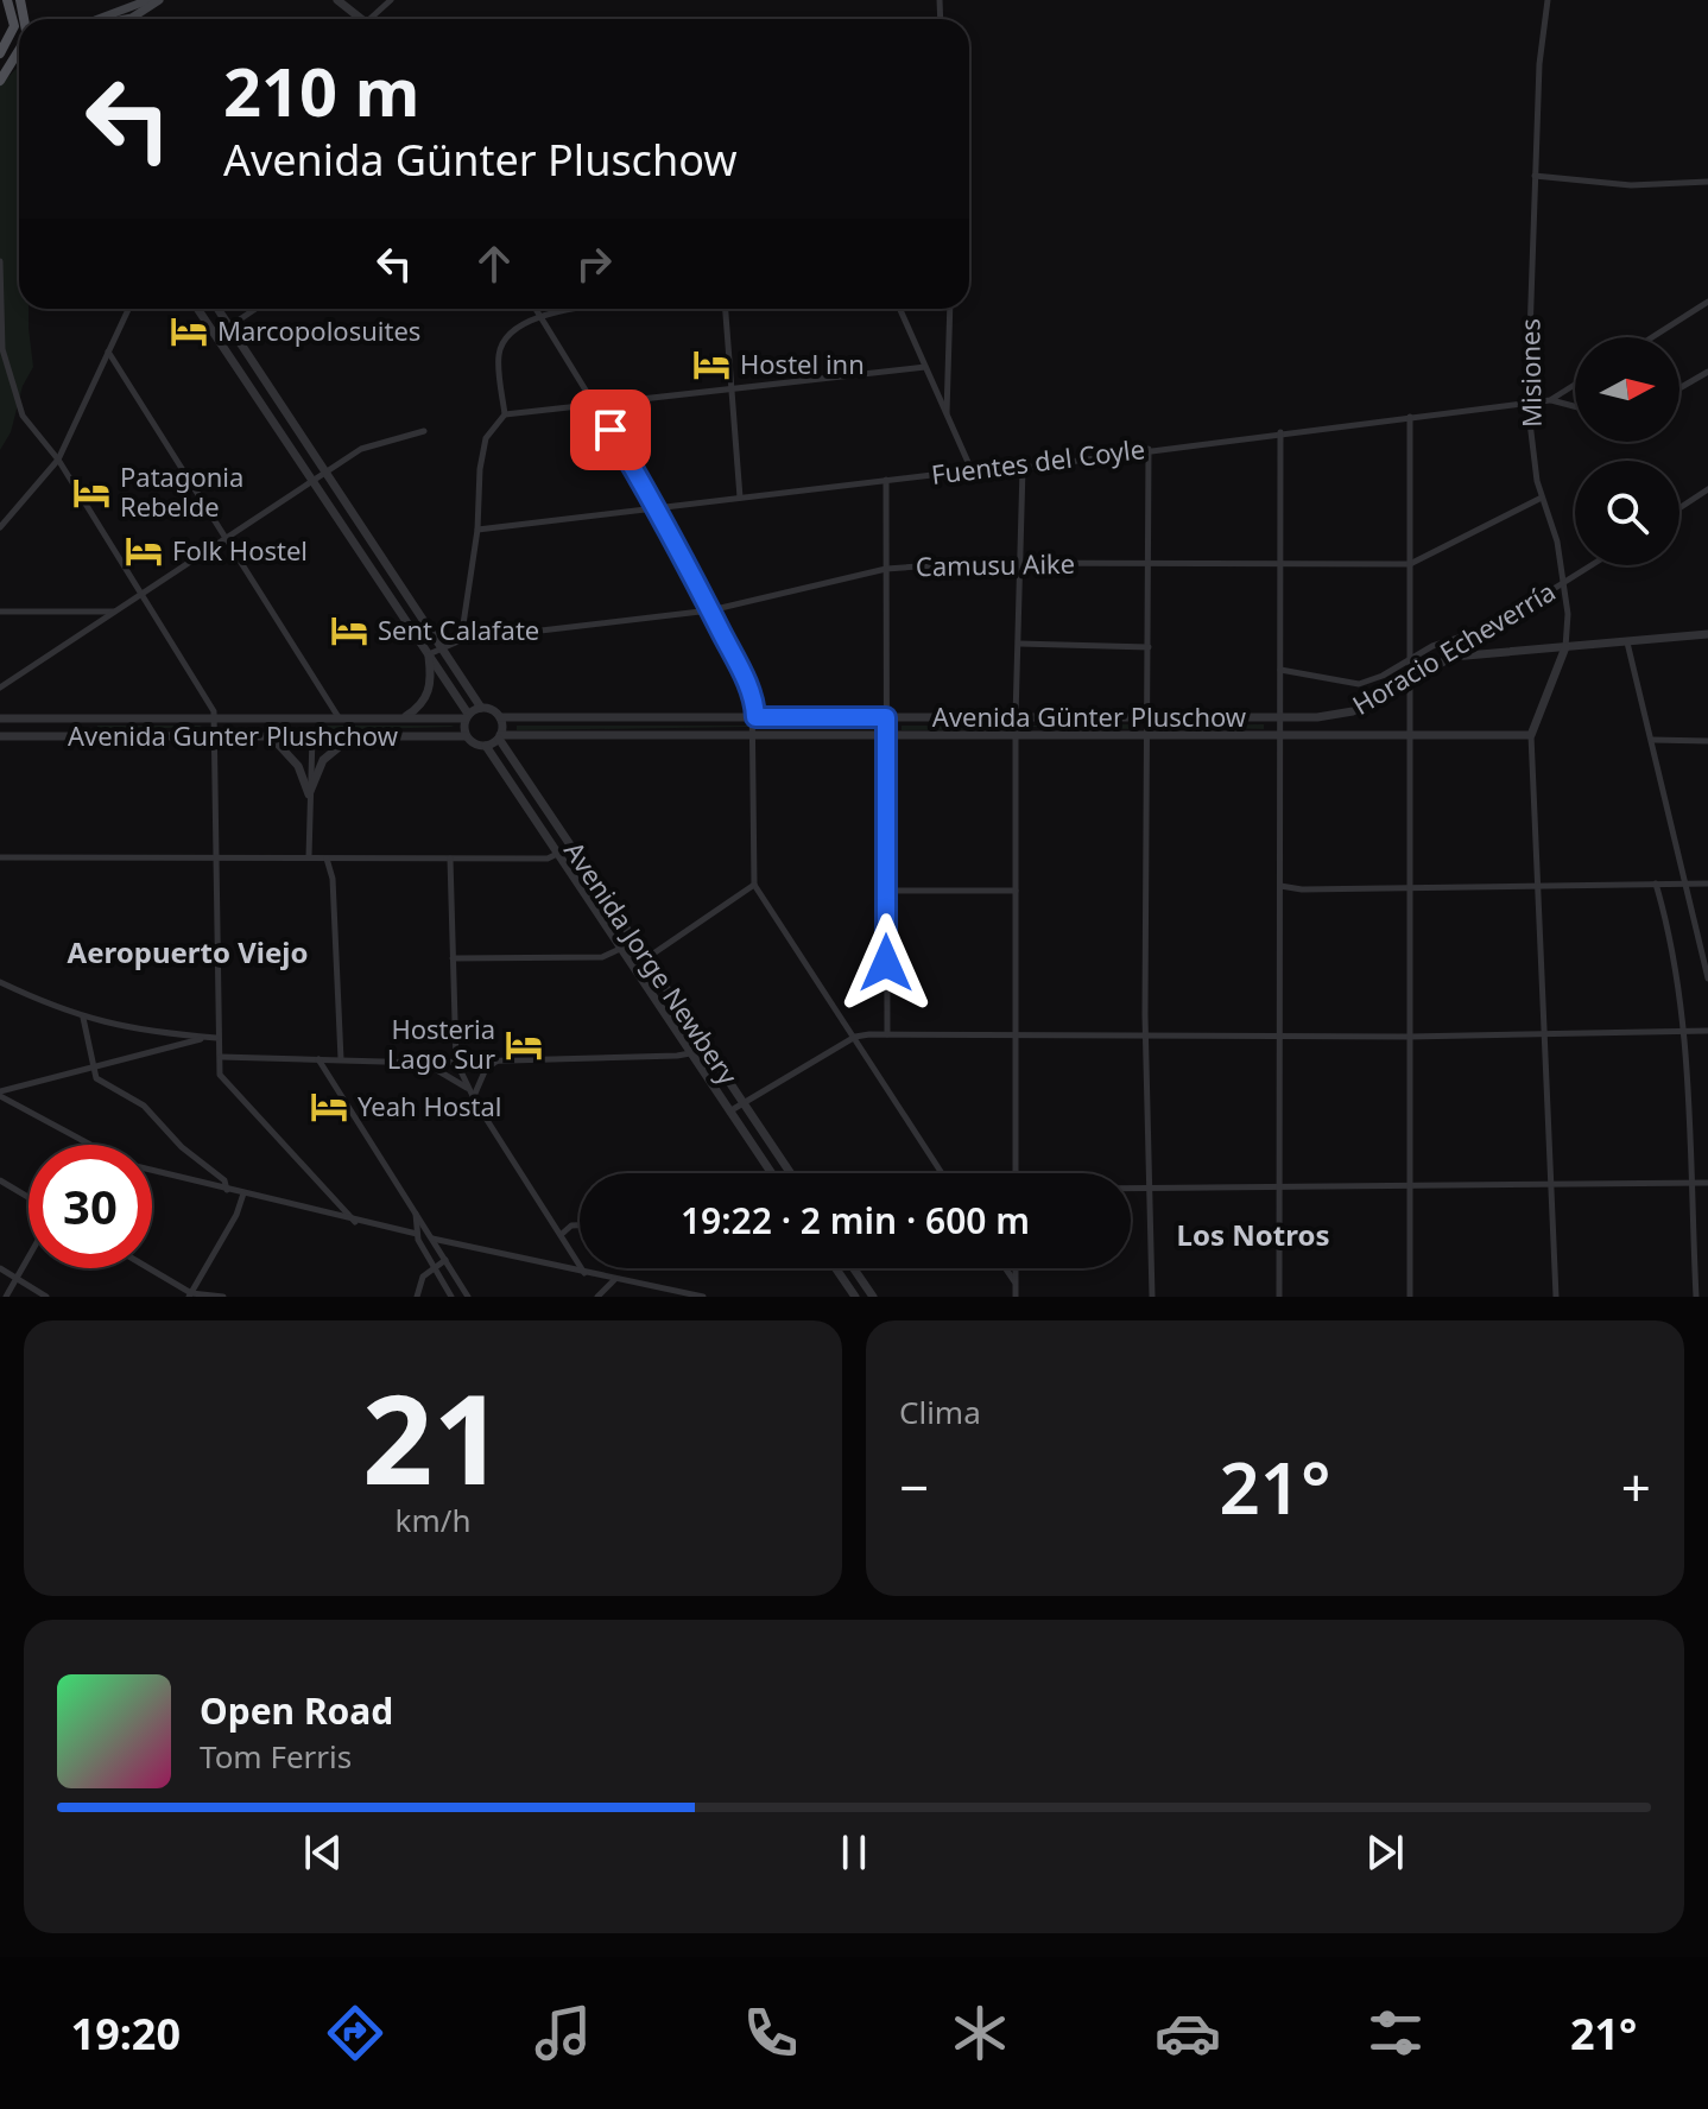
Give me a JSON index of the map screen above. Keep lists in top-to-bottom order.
{
  "streets": {
    "street": [
      "Misiones",
      "Fuentes del Coyle",
      "Camusu Aike",
      "Horacio Echeverría",
      "Avenida Günter Pluschow",
      "Avenida Gunter Plushchow",
      "Avenida Jorge Newbery"
    ]
  },
  "crossings": [
    ["Misiones", "Fuentes del Coyle"],
    ["Misiones", "Camusu Aike"],
    ["Misiones", "Horacio Echeverría"],
    ["Misiones", "Avenida Günter Pluschow"],
    ["Horacio Echeverría", "Avenida Günter Pluschow"],
    ["Avenida Günter Pluschow", "Avenida Gunter Plushchow"],
    ["Avenida Günter Pluschow", "Avenida Jorge Newbery"],
    ["Avenida Gunter Plushchow", "Avenida Jorge Newbery"]
  ],
  "districts": ["Aeropuerto Viejo", "Los Notros"],
  "places": {
    "hotel": [
      "Marcopolosuites",
      "Hostel inn",
      "Patagonia Rebelde",
      "Folk Hostel",
      "Sent Calafate",
      "Hosteria Lago Sur",
      "Yeah Hostal"
    ]
  },
  "north": "right",
  "page": {
    "turn": ["210 m", "Avenida Günter Pluschow"],
    "limit": "30",
    "trip": "19:22 · 2 min · 600 m",
    "tile": [
      ["21", "km/h"],
      "Clima"
    ],
    "heat": ["−", "21°", "+"],
    "song": ["Open Road", "Tom Ferris"],
    "tabs": ["19:20", "21°"]
  }
}
